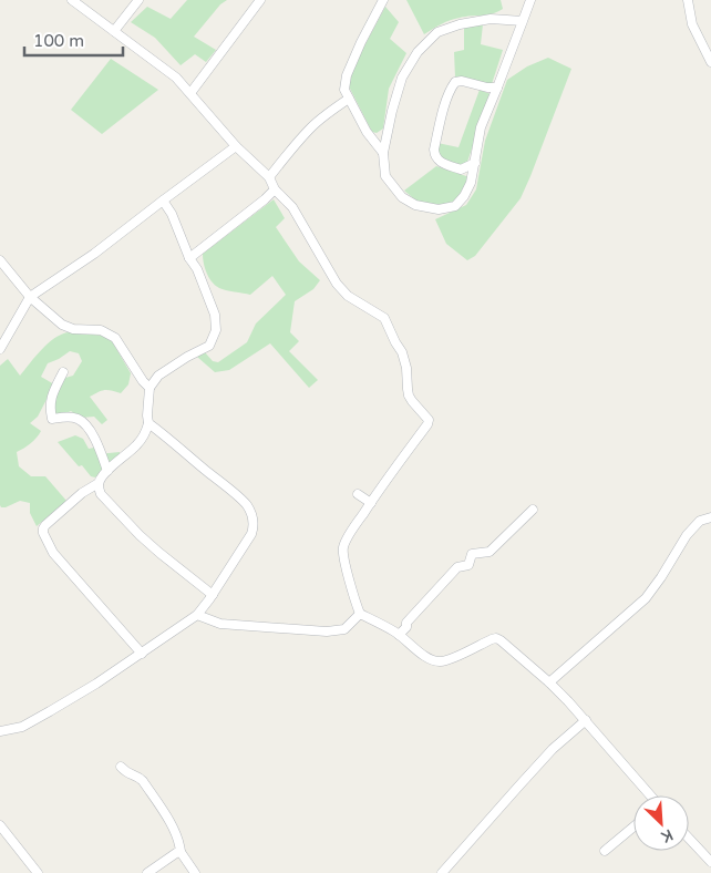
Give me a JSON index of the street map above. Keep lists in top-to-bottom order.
{
  "scale_bar": "100 m",
  "north": "bottom right"
}
